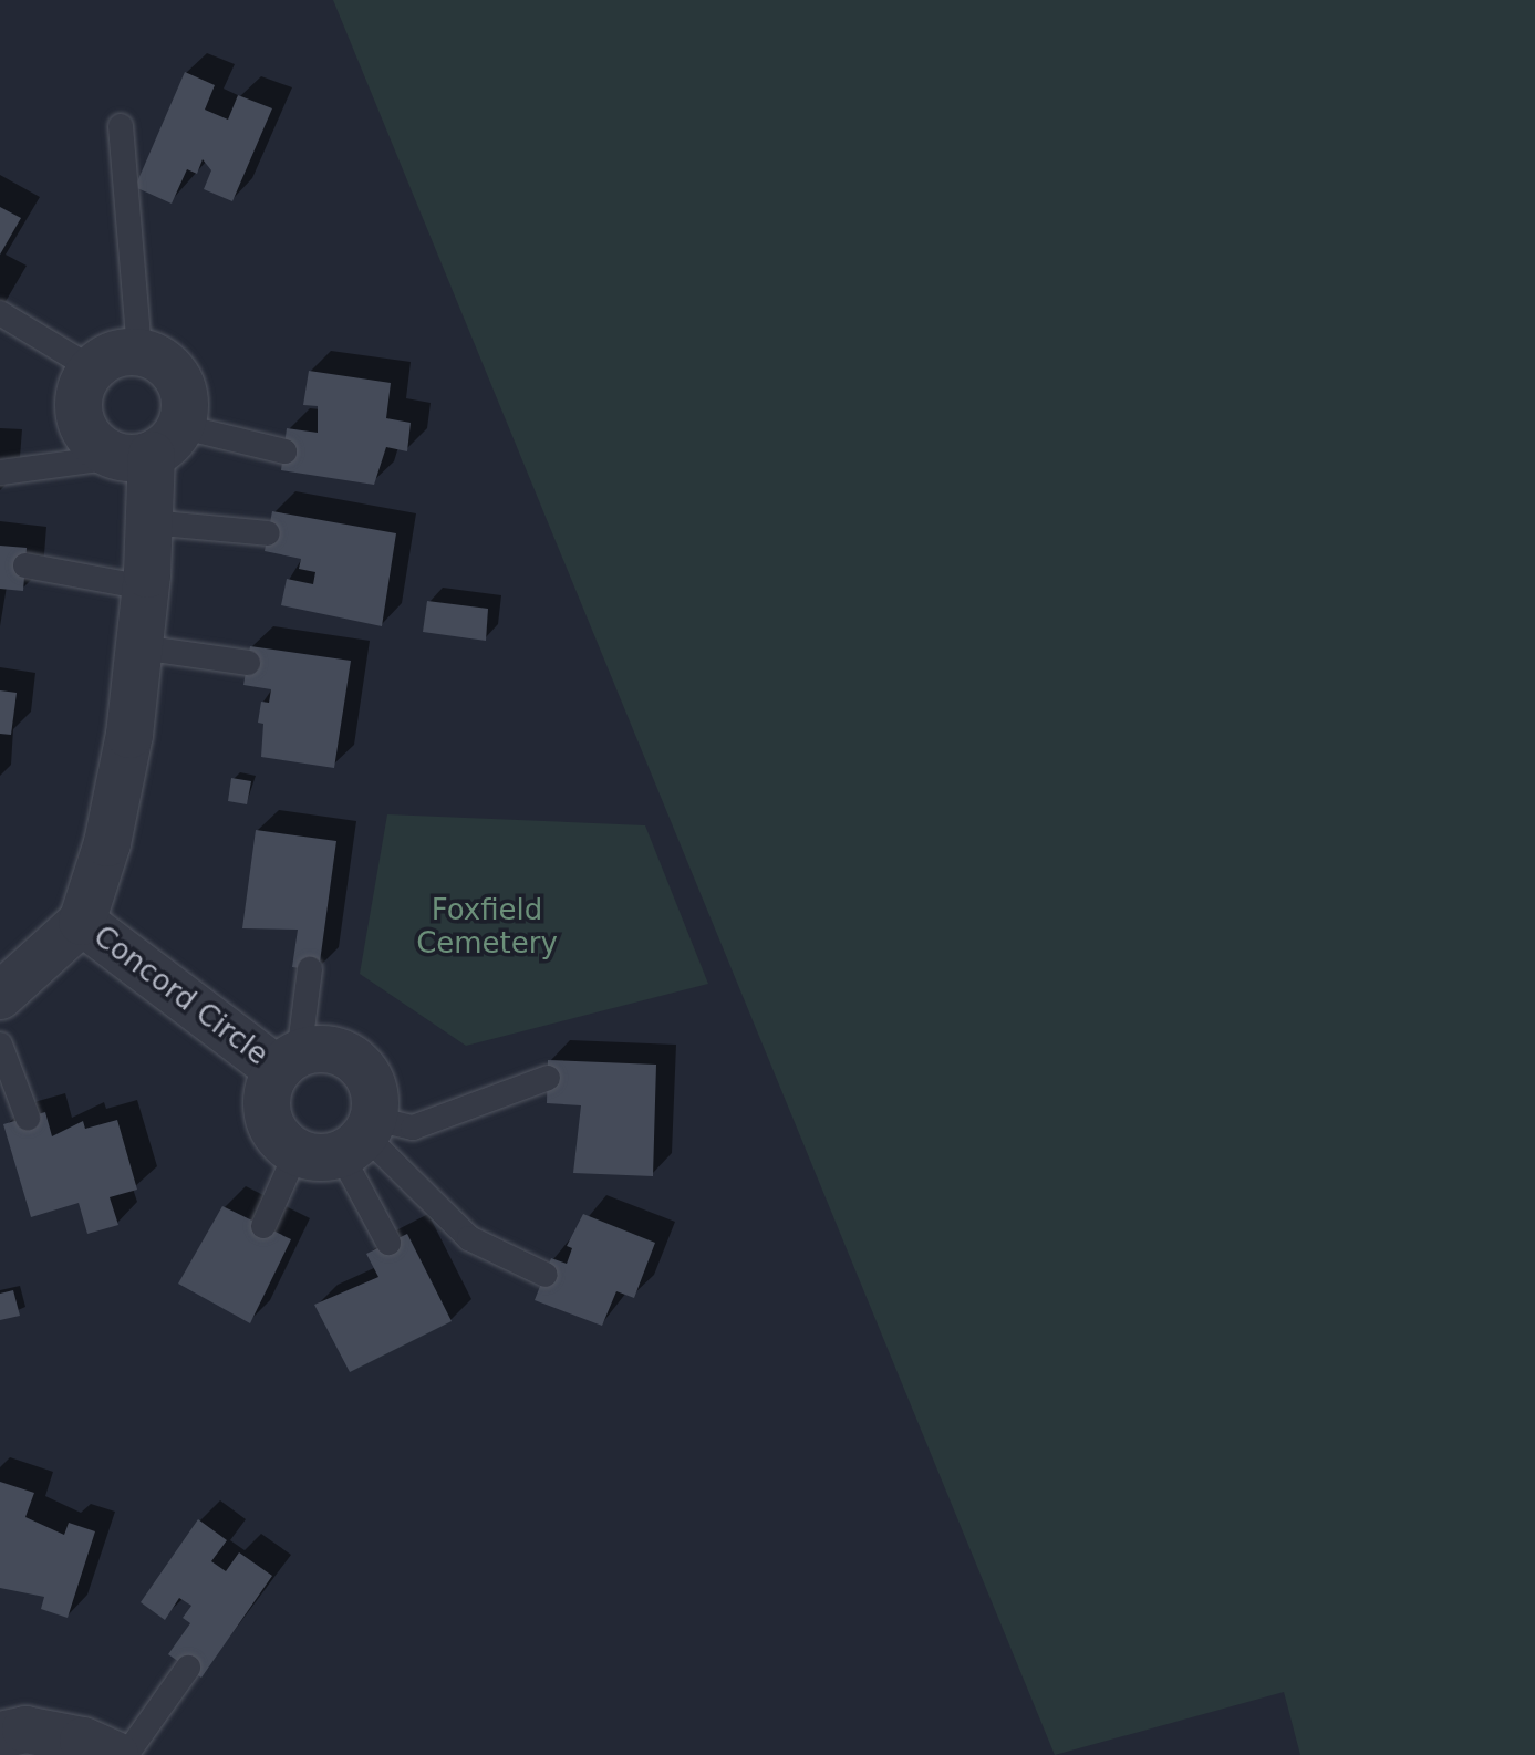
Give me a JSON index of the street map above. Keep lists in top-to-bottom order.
{
  "streets": {
    "street": ["Concord Circle"]
  },
  "parks": ["Foxfield Cemetery"]
}
